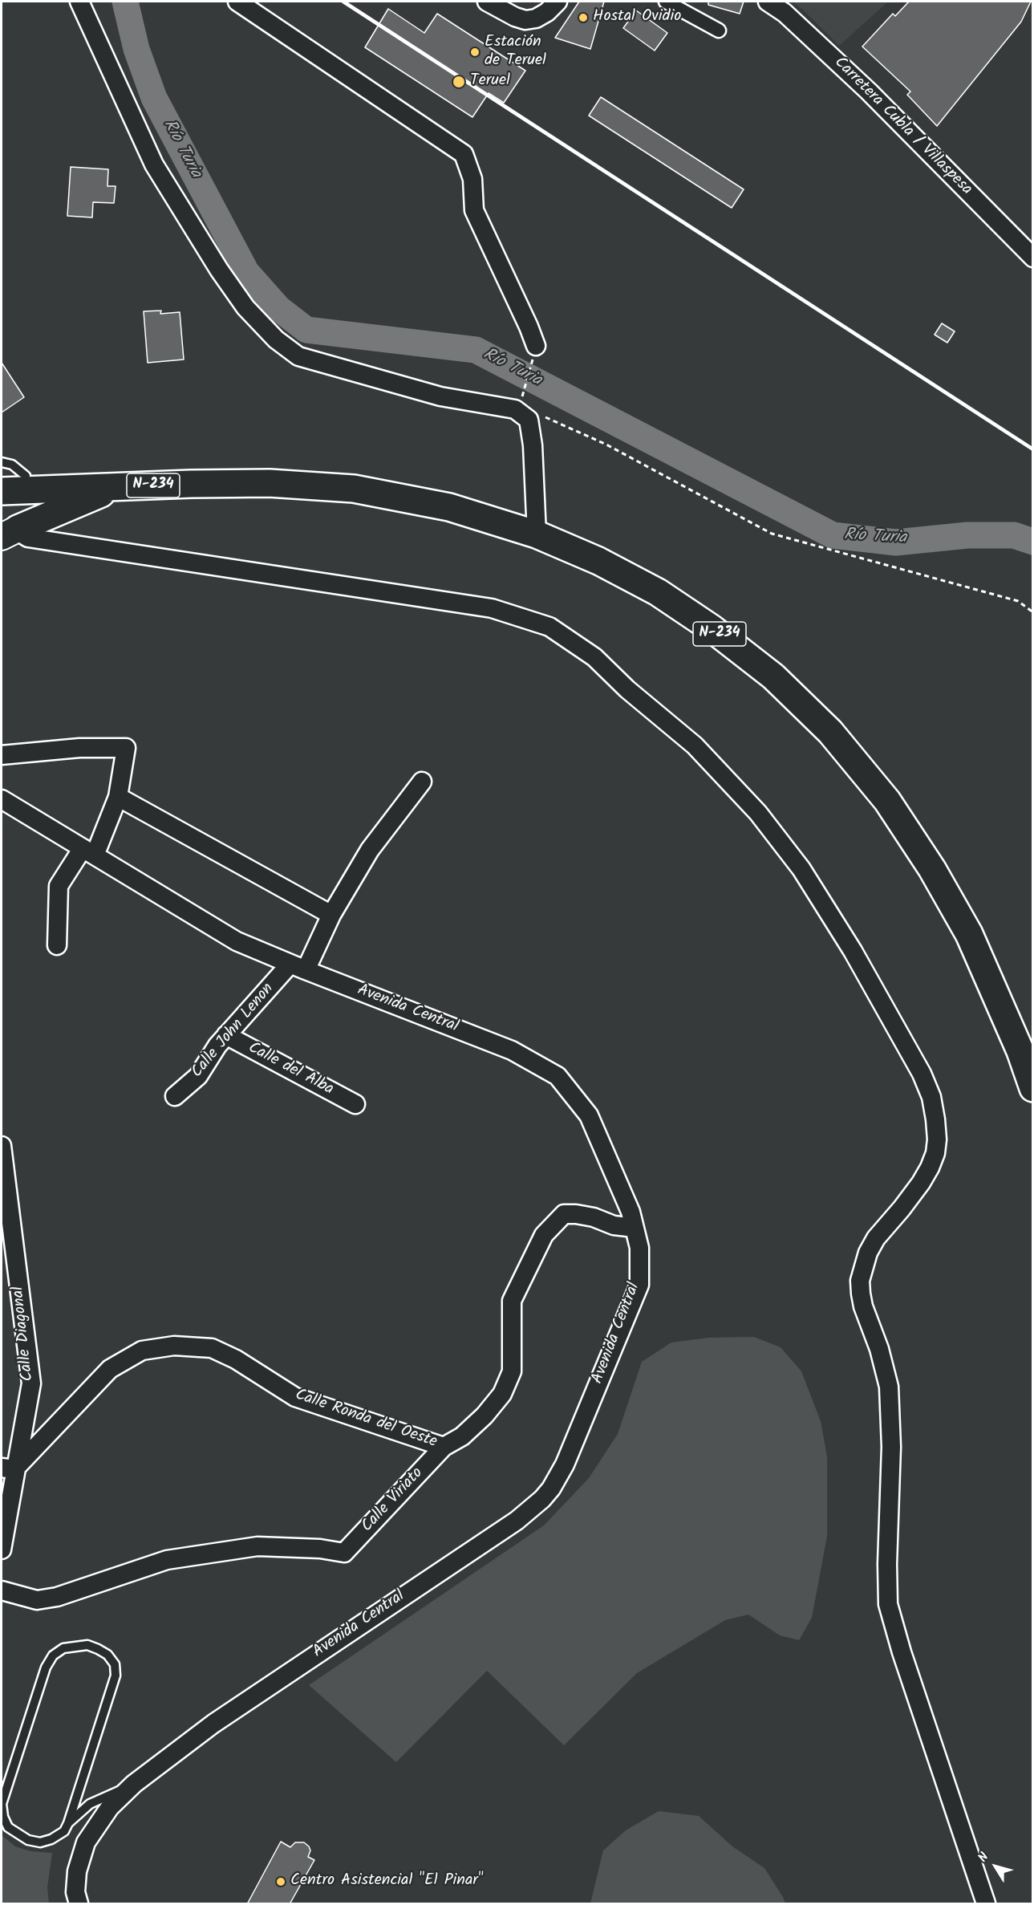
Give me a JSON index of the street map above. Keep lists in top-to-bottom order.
{
  "streets": {
    "highway": ["N-234"],
    "street": [
      "Carretera Cubla / Villaspesa",
      "Avenida Central",
      "Calle John Lenon",
      "Calle del Alba",
      "Calle Diagonal",
      "Calle Ronda del Oeste",
      "Calle Viriato"
    ]
  },
  "crossings": [
    ["Avenida Central", "Calle John Lenon"],
    ["Avenida Central", "Calle Viriato"],
    ["Calle John Lenon", "Calle del Alba"],
    ["Calle Diagonal", "Calle Ronda del Oeste"],
    ["Calle Ronda del Oeste", "Calle Viriato"]
  ],
  "water": ["Río Turia"],
  "places": [
    "Hostal Ovidio",
    "Estación de Teruel",
    "Teruel",
    "Centro Asistencial \"El Pinar\""
  ],
  "north": "top left"
}
